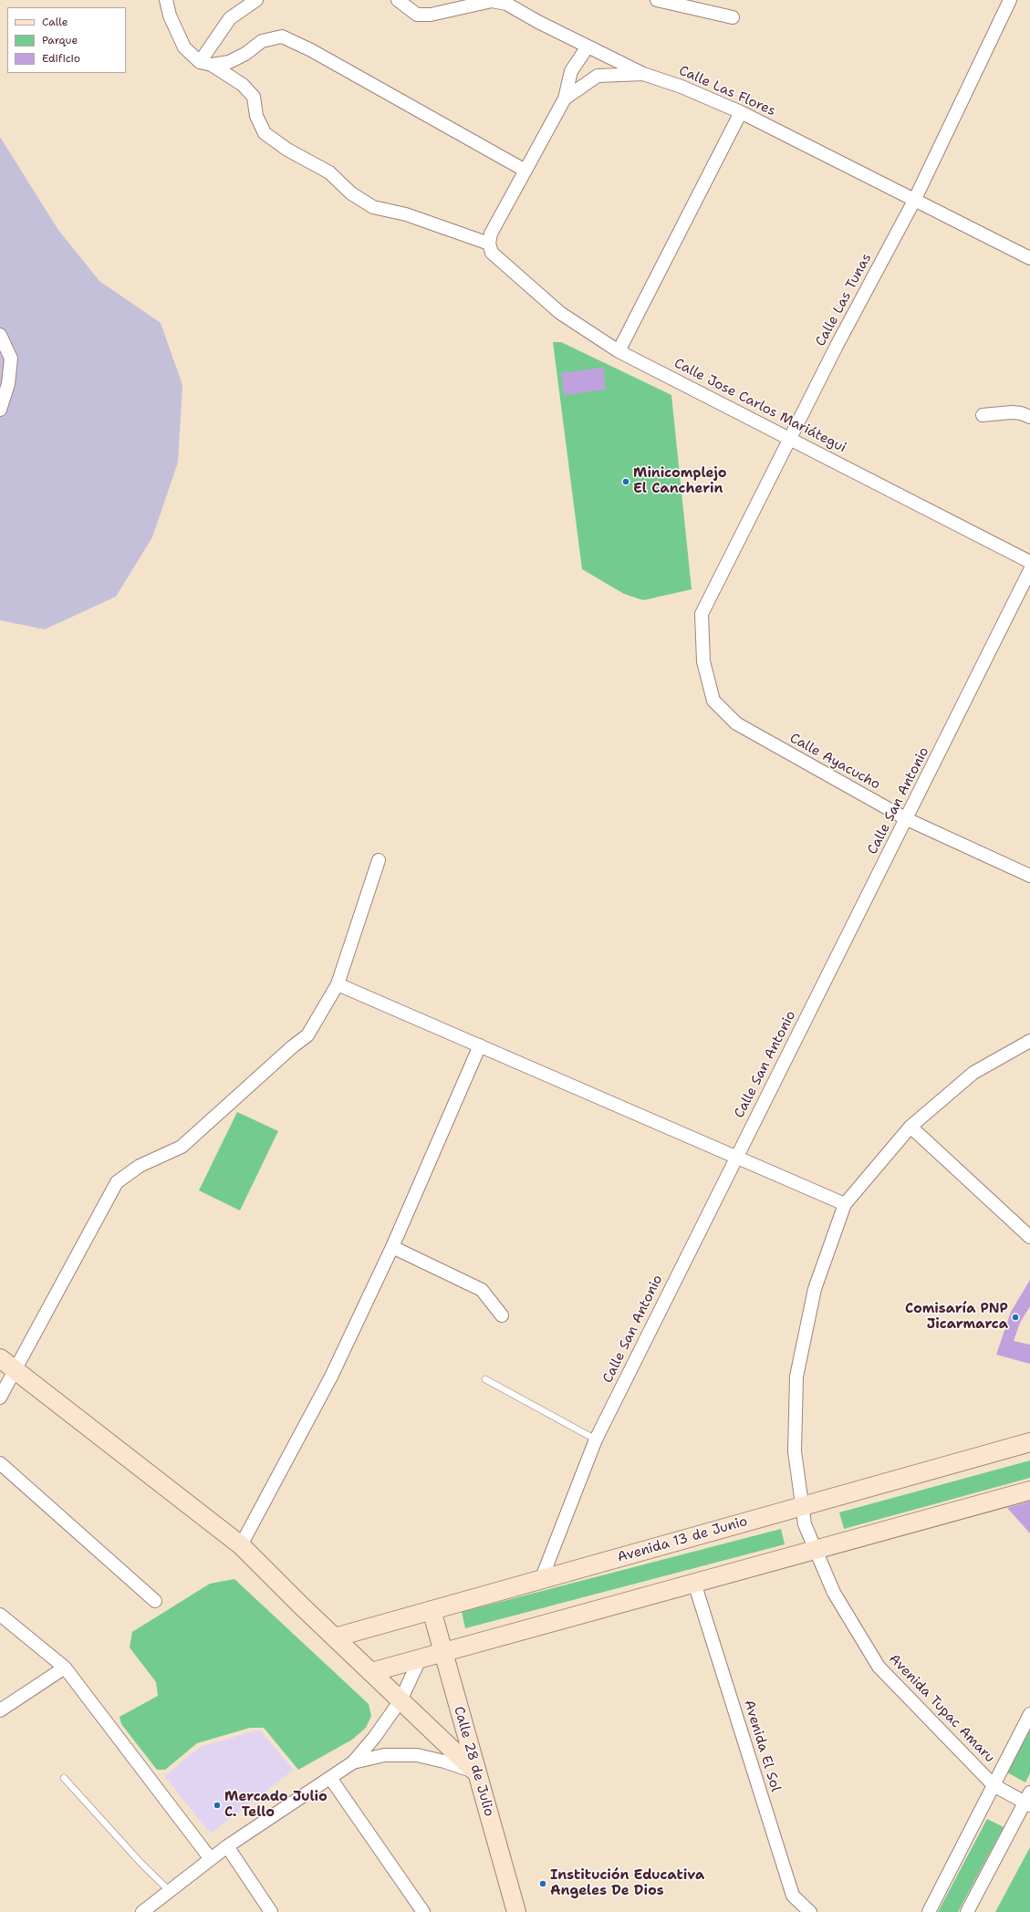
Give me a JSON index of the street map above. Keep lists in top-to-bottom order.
{
  "streets": {
    "street": [
      "Calle Las Flores",
      "Calle Las Tunas",
      "Calle Jose Carlos Mariátegui",
      "Calle Ayacucho",
      "Calle San Antonio",
      "Avenida 13 de Junio",
      "Avenida Tupac Amaru",
      "Avenida El Sol",
      "Calle 28 de Julio"
    ]
  },
  "crossings": [
    ["Calle Las Flores", "Calle Las Tunas"],
    ["Calle Las Flores", "Calle Jose Carlos Mariátegui"],
    ["Calle Las Tunas", "Calle Jose Carlos Mariátegui"],
    ["Calle Las Tunas", "Calle Ayacucho"],
    ["Calle Ayacucho", "Calle San Antonio"],
    ["Calle San Antonio", "Avenida 13 de Junio"],
    ["Avenida 13 de Junio", "Avenida Tupac Amaru"],
    ["Avenida 13 de Junio", "Calle 28 de Julio"]
  ],
  "places": [
    "Minicomplejo El Cancherin",
    "Comisaría PNP Jicarmarca",
    "Mercado Julio C. Tello",
    "Institución Educativa Angeles De Dios"
  ],
  "legend": ["Calle", "Parque", "Edificio"]
}
